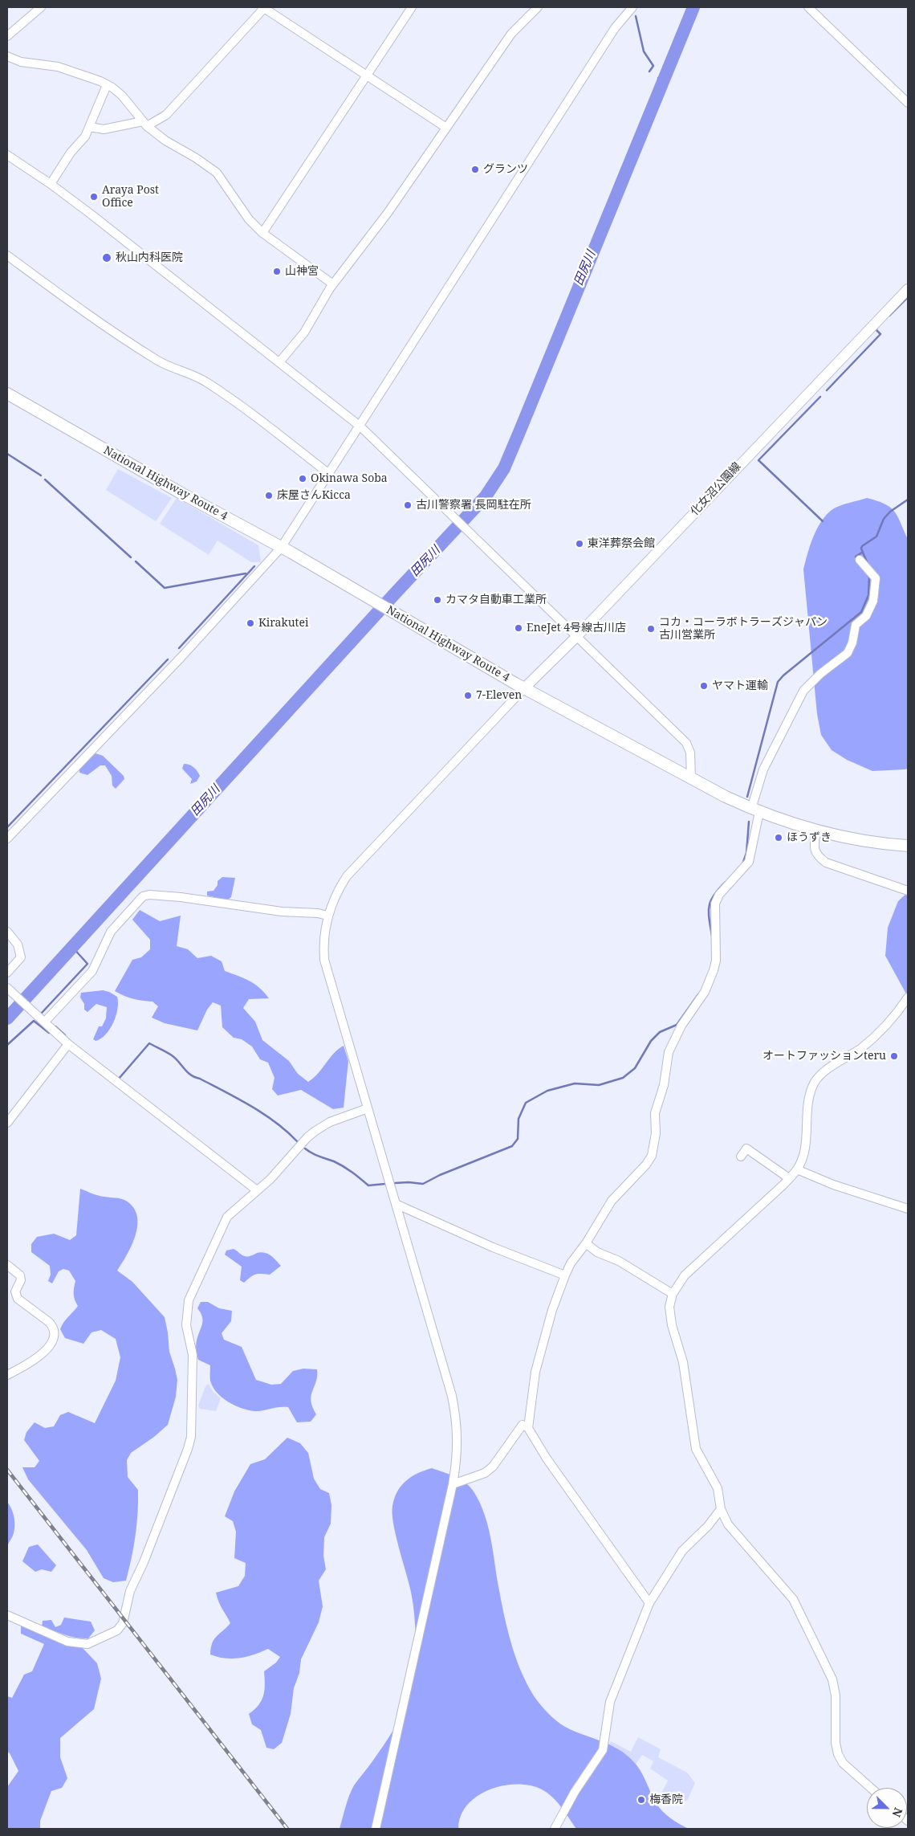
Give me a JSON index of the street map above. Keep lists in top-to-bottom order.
{
  "streets": {
    "highway": ["National Highway Route 4"],
    "main road": ["化女沼公園線"]
  },
  "crossings": [
    ["National Highway Route 4", "化女沼公園線"]
  ],
  "water": ["田尻川"],
  "places": [
    "グランツ",
    "Araya Post Office",
    "秋山内科医院",
    "山神宮",
    "Okinawa Soba",
    "床屋さんKicca",
    "古川警察署 長岡駐在所",
    "東洋葬祭会館",
    "カマタ自動車工業所",
    "Kirakutei",
    "EneJet 4号線古川店",
    "コカ・コーラボトラーズジャパン 古川営業所",
    "ヤマト運輸",
    "7-Eleven",
    "ほうずき",
    "オートファッションteru",
    "梅香院"
  ],
  "north": "bottom right"
}
